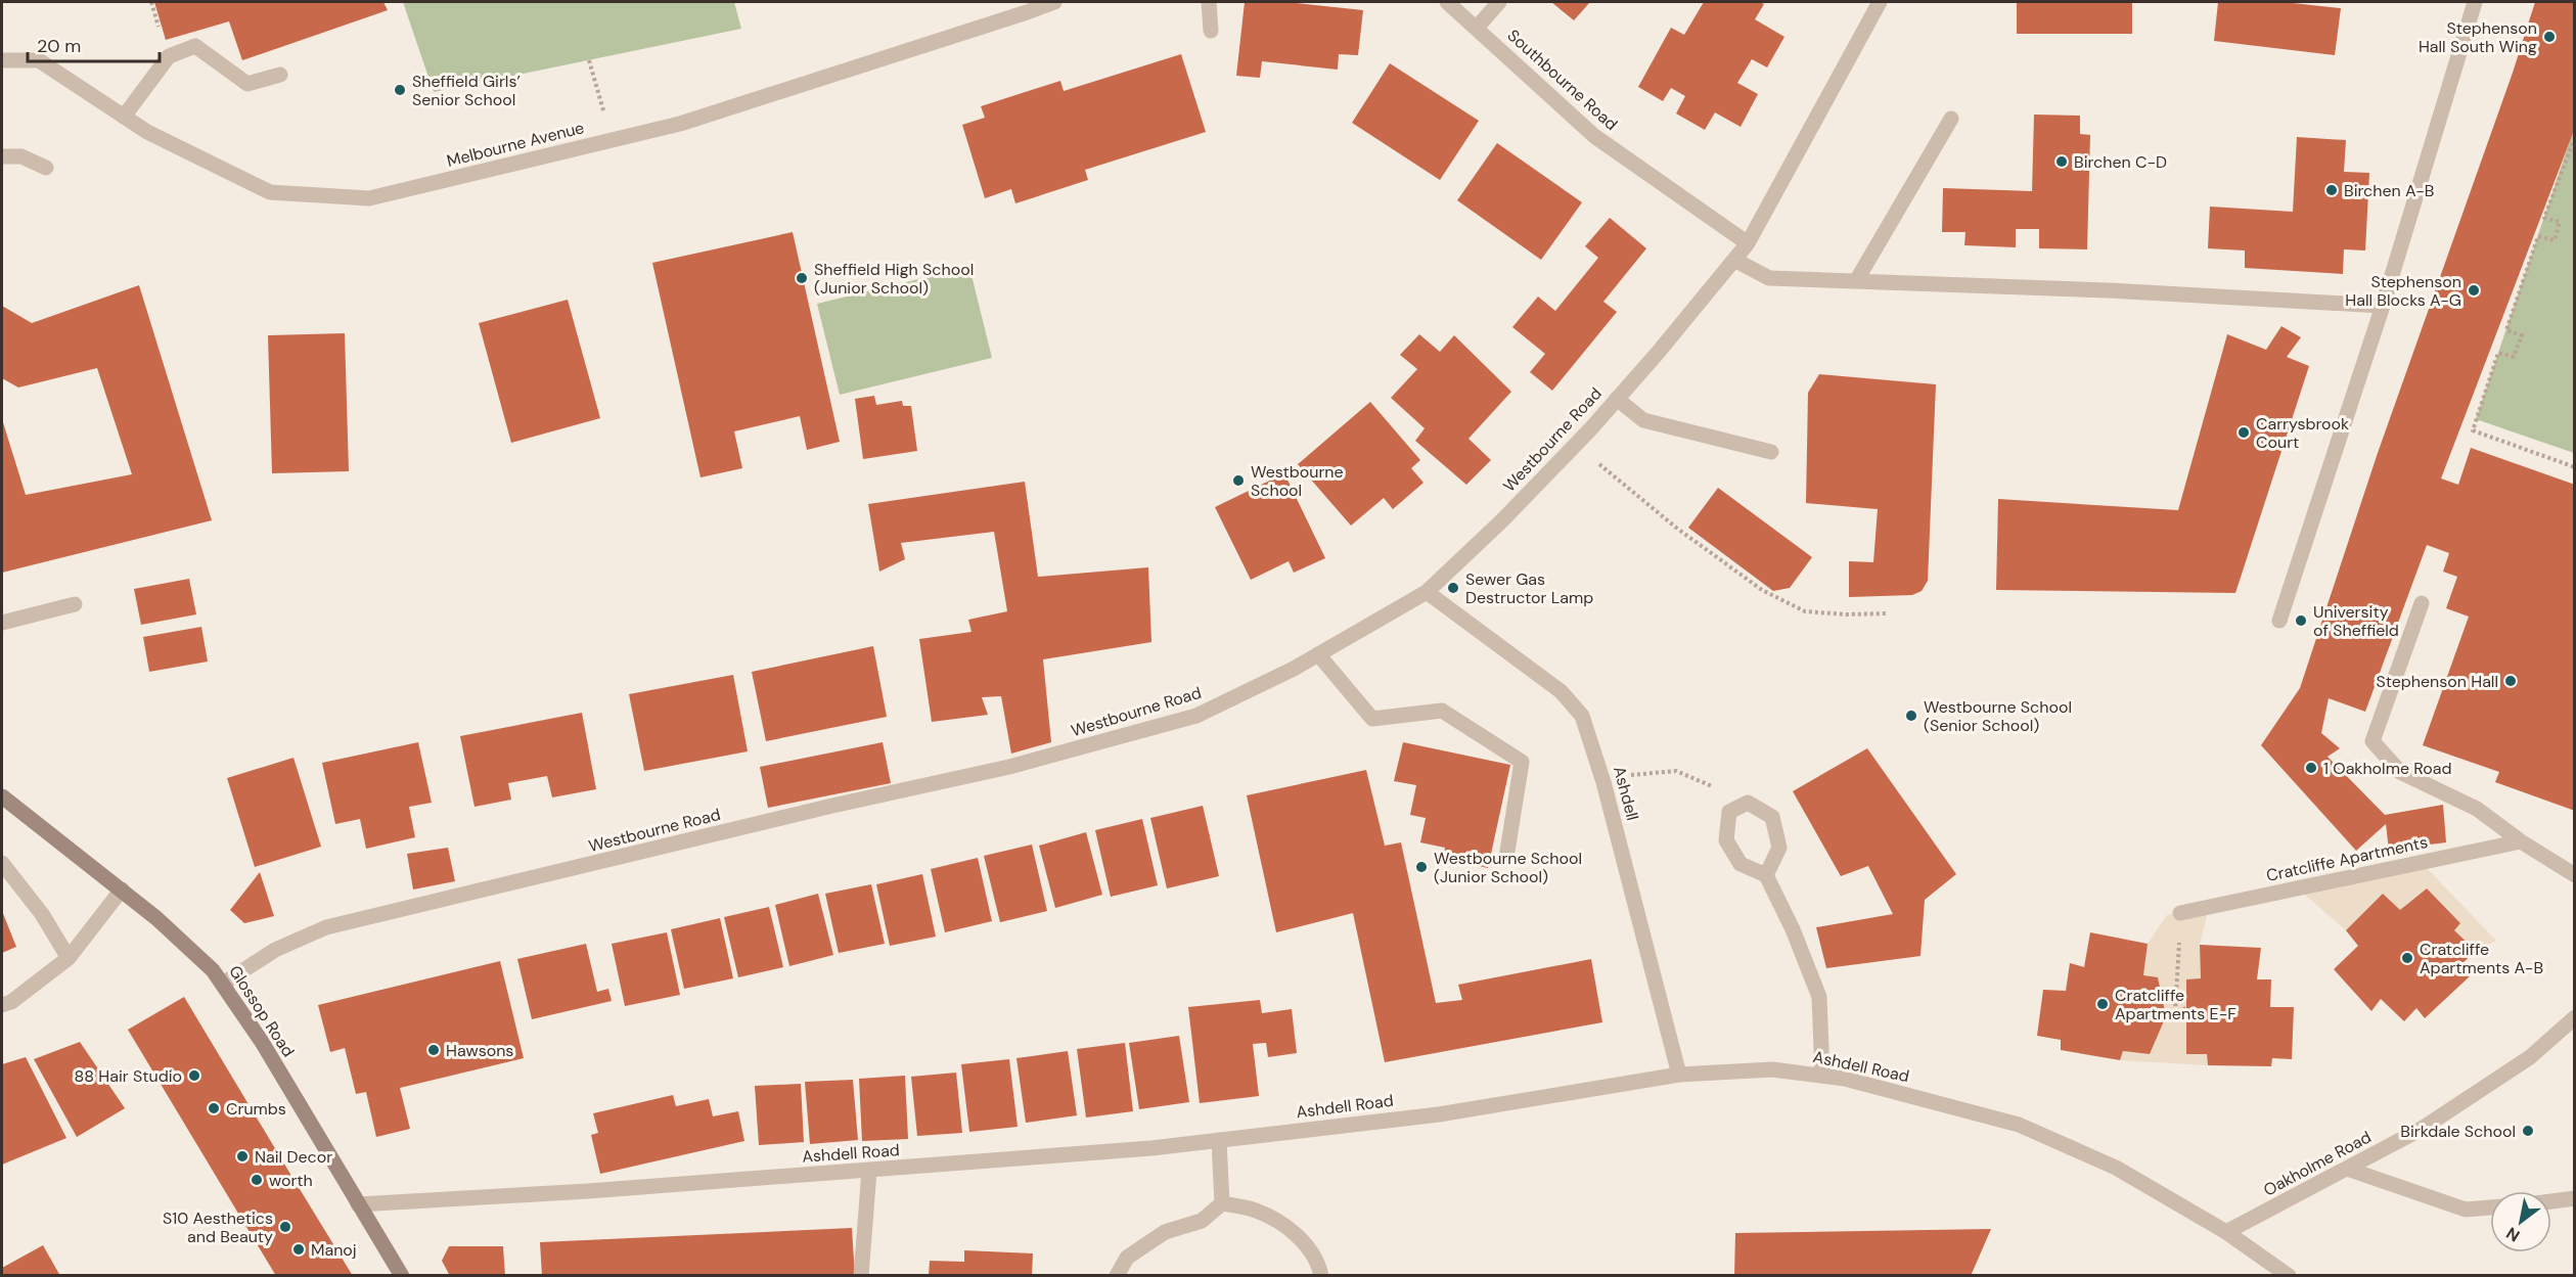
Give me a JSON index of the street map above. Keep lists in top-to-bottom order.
{
  "streets": {
    "main road": ["Glossop Road"],
    "street": [
      "Southbourne Road",
      "Melbourne Avenue",
      "Westbourne Road",
      "Ashdell",
      "Cratcliffe Apartments",
      "Ashdell Road",
      "Oakholme Road"
    ]
  },
  "crossings": [
    ["Southbourne Road", "Westbourne Road"],
    ["Westbourne Road", "Ashdell"],
    ["Westbourne Road", "Glossop Road"],
    ["Ashdell", "Ashdell Road"],
    ["Glossop Road", "Ashdell Road"],
    ["Ashdell Road", "Oakholme Road"]
  ],
  "places": [
    "Stephenson Hall South Wing",
    "Sheffield Girls’ Senior School",
    "Birchen C-D",
    "Birchen A-B",
    "Sheffield High School (Junior School)",
    "Stephenson Hall Blocks A-G",
    "Carrysbrook Court",
    "Westbourne School",
    "Sewer Gas Destructor Lamp",
    "University of Sheffield",
    "Stephenson Hall",
    "Westbourne School (Senior School)",
    "1 Oakholme Road",
    "Westbourne School (Junior School)",
    "Cratcliffe Apartments A-B",
    "Cratcliffe Apartments E-F",
    "Hawsons",
    "88 Hair Studio",
    "Crumbs",
    "Birkdale School",
    "Nail Decor",
    "worth",
    "S10 Aesthetics and Beauty",
    "Manoj"
  ],
  "scale_bar": "20 m",
  "north": "bottom left"
}
